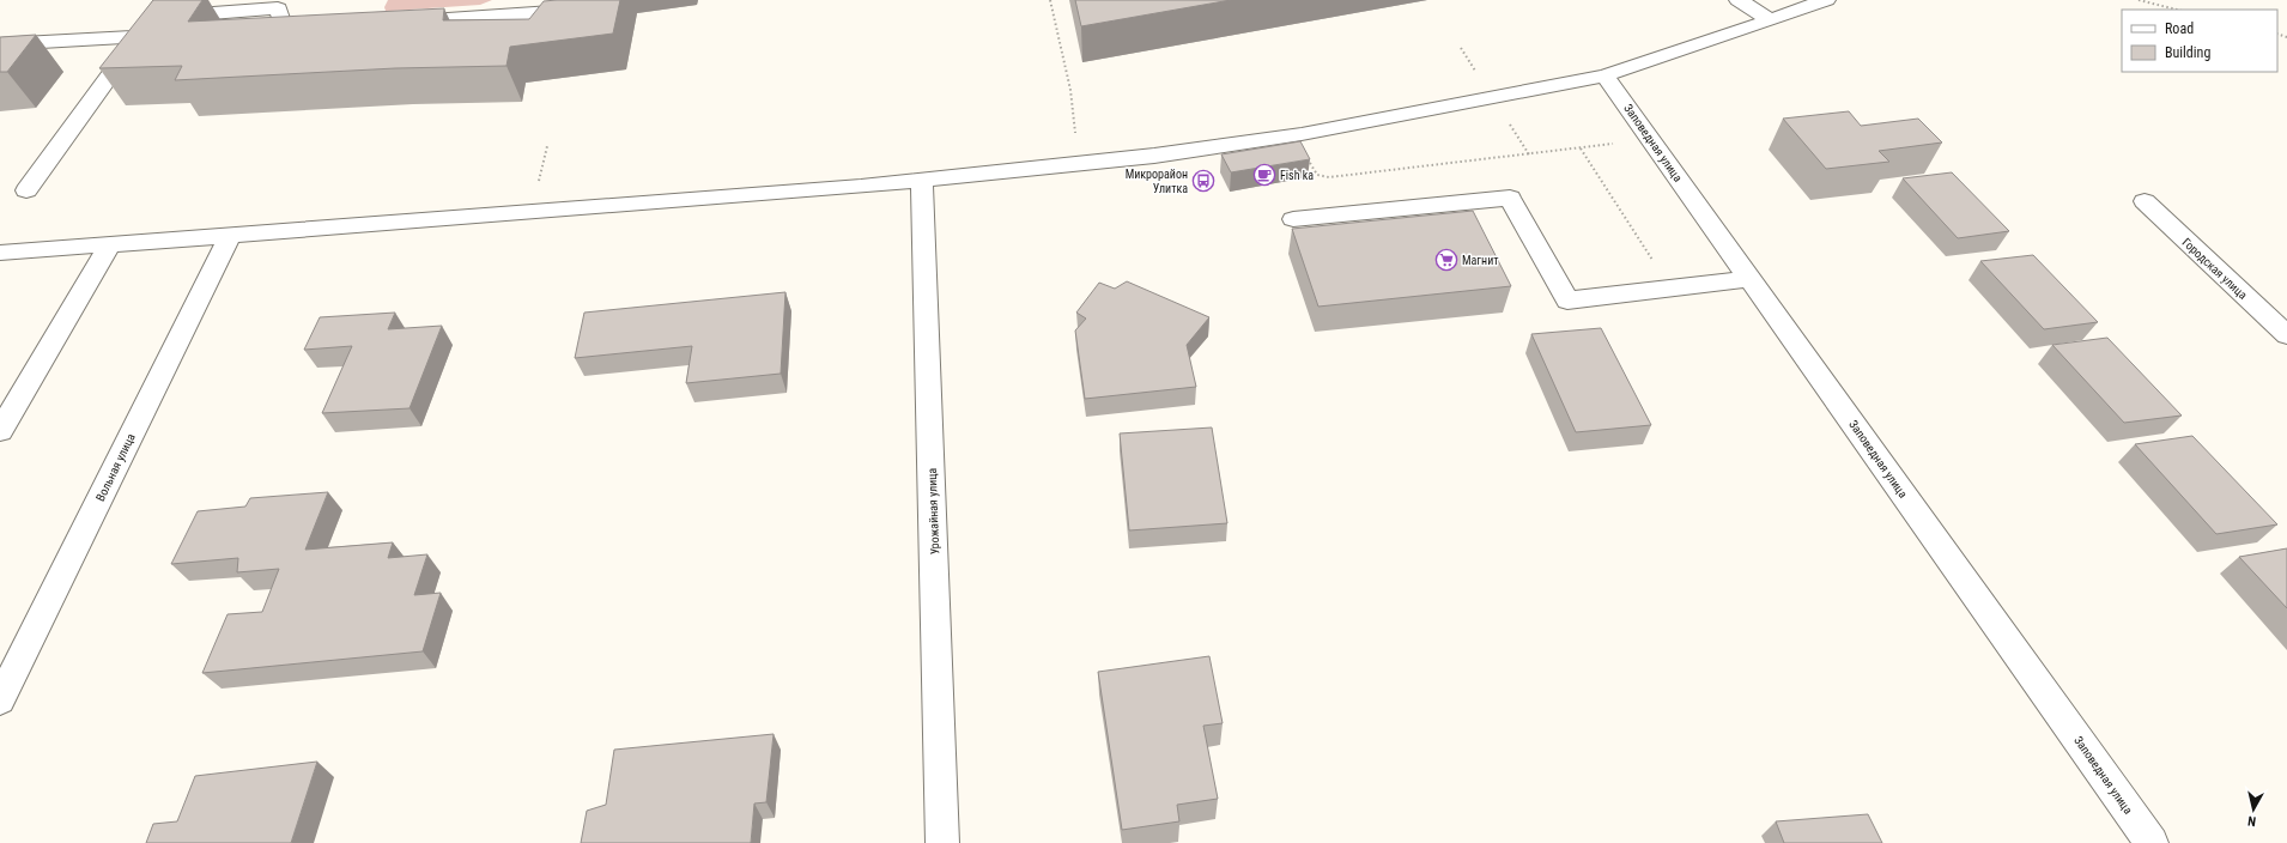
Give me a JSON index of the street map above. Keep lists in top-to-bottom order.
{
  "streets": {
    "street": [
      "Заповедная улица",
      "Городская улица",
      "Вольная улица",
      "Урожайная улица"
    ]
  },
  "places": {
    "cafe": ["Fish ka"],
    "bus stop": ["Микрорайон Улитка"],
    "supermarket": ["Магнит"]
  },
  "legend": ["Road", "Building"],
  "north": "bottom"
}
